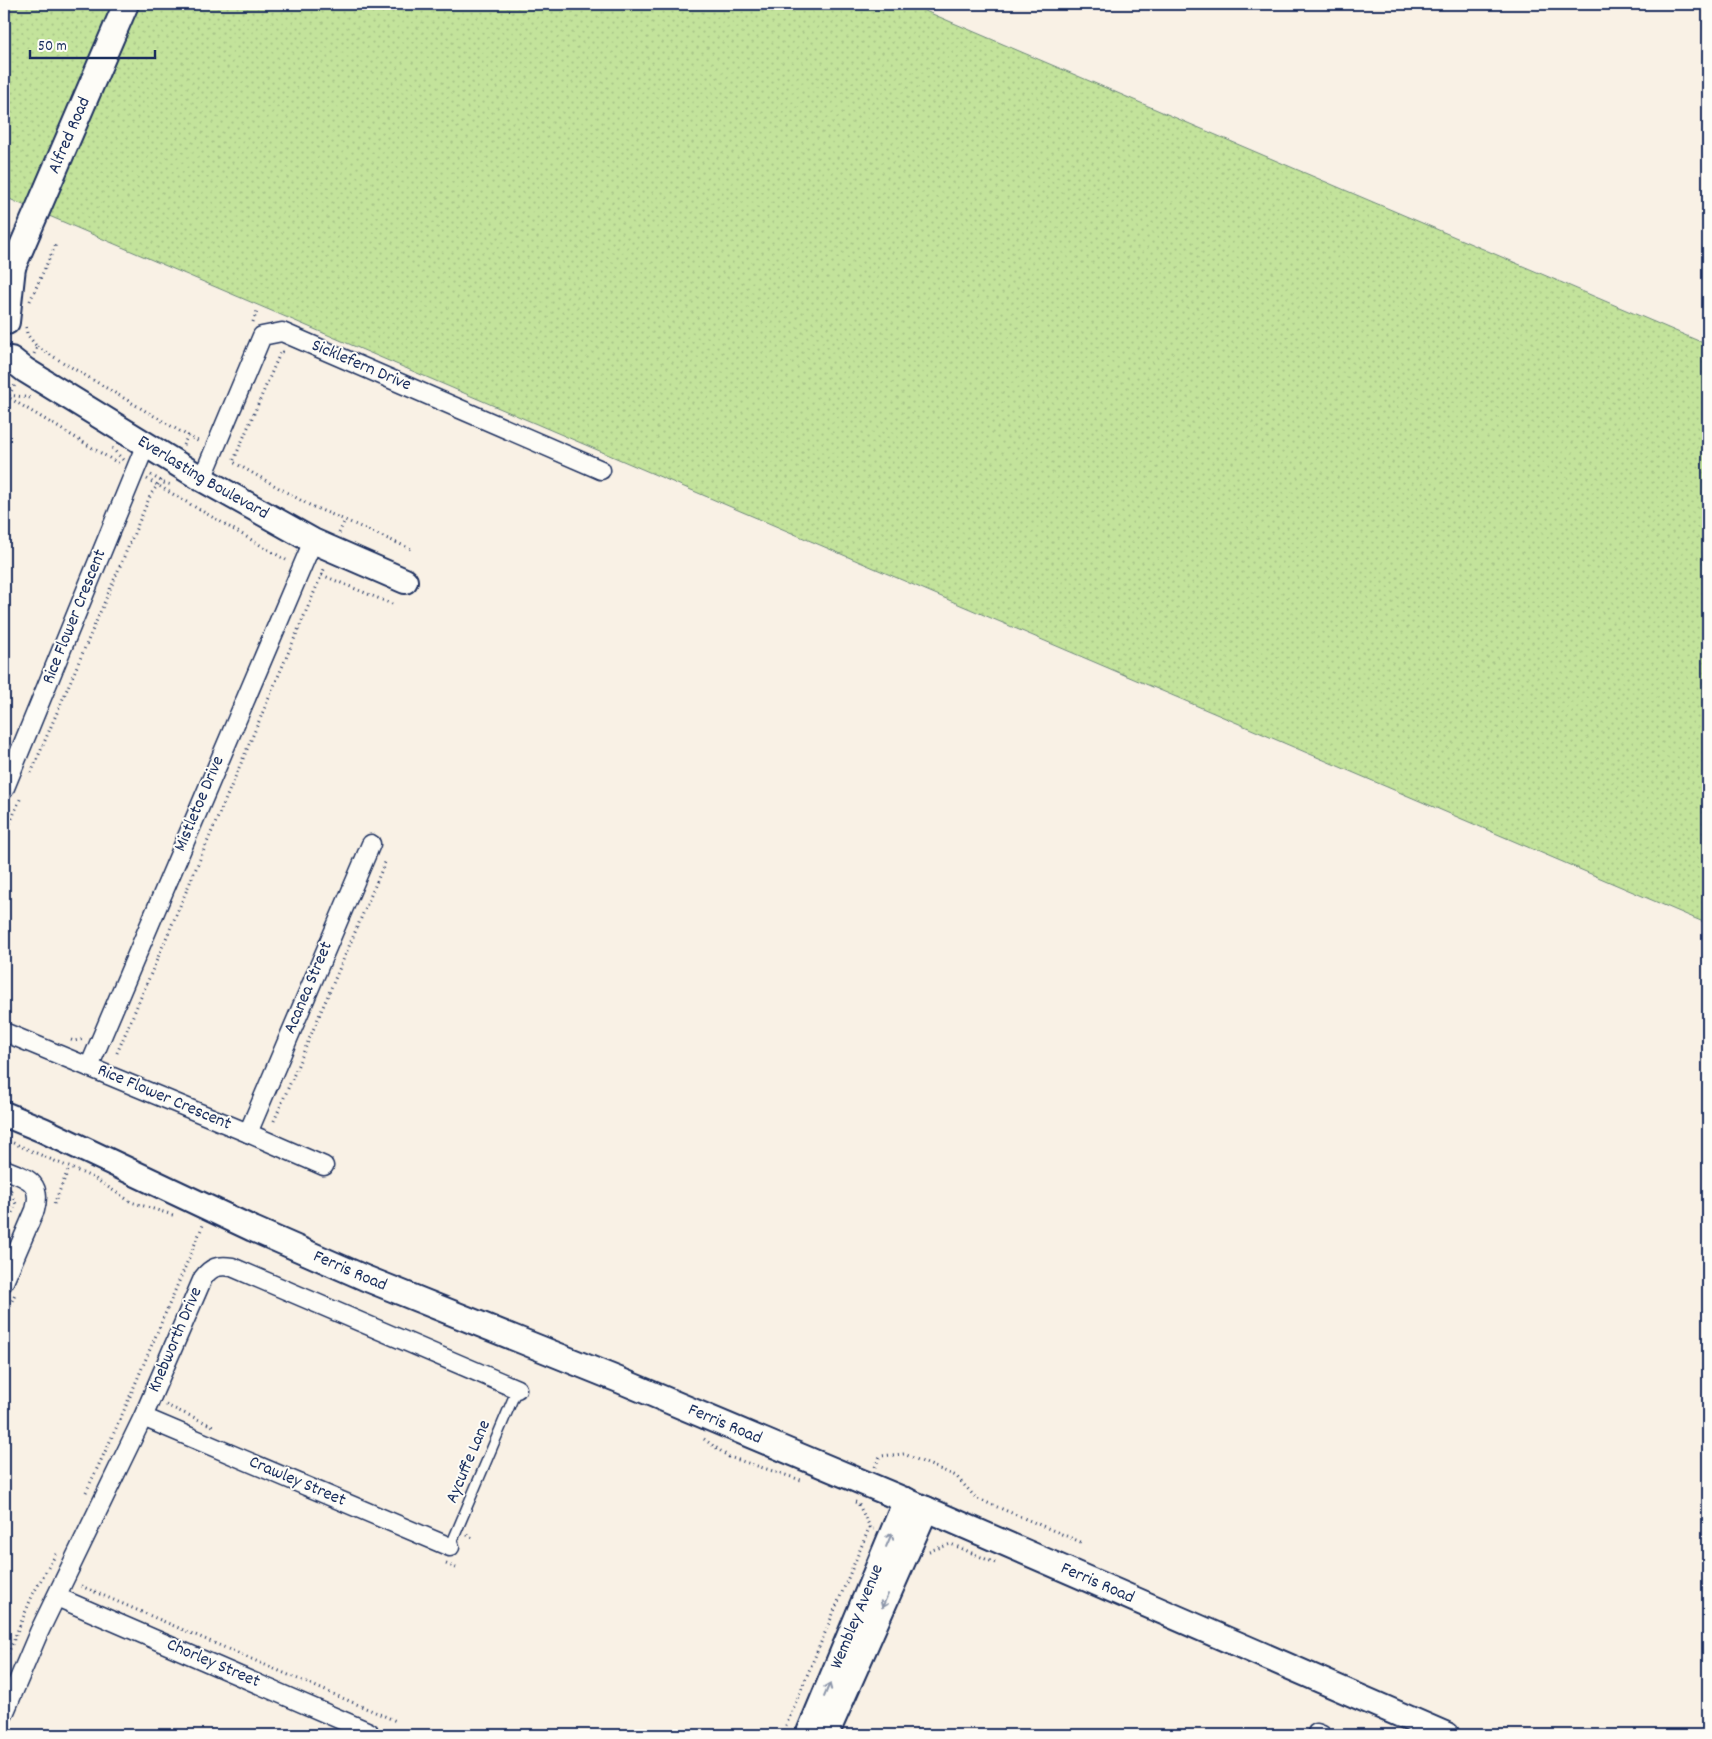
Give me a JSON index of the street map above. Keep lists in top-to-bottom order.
{
  "streets": {
    "street": [
      "Alfred Road",
      "Sicklefern Drive",
      "Everlasting Boulevard",
      "Rice Flower Crescent",
      "Mistletoe Drive",
      "Acanea Street",
      "Ferris Road",
      "Knebworth Drive",
      "Crawley Street",
      "Wembley Avenue",
      "Chorley Street"
    ],
    "lane": ["Aycuffe Lane"]
  },
  "crossings": [
    ["Sicklefern Drive", "Everlasting Boulevard"],
    ["Everlasting Boulevard", "Rice Flower Crescent"],
    ["Everlasting Boulevard", "Mistletoe Drive"],
    ["Rice Flower Crescent", "Mistletoe Drive"],
    ["Rice Flower Crescent", "Acanea Street"],
    ["Ferris Road", "Wembley Avenue"],
    ["Knebworth Drive", "Aycuffe Lane"],
    ["Knebworth Drive", "Crawley Street"],
    ["Knebworth Drive", "Chorley Street"],
    ["Aycuffe Lane", "Crawley Street"]
  ],
  "scale_bar": "50 m"
}
